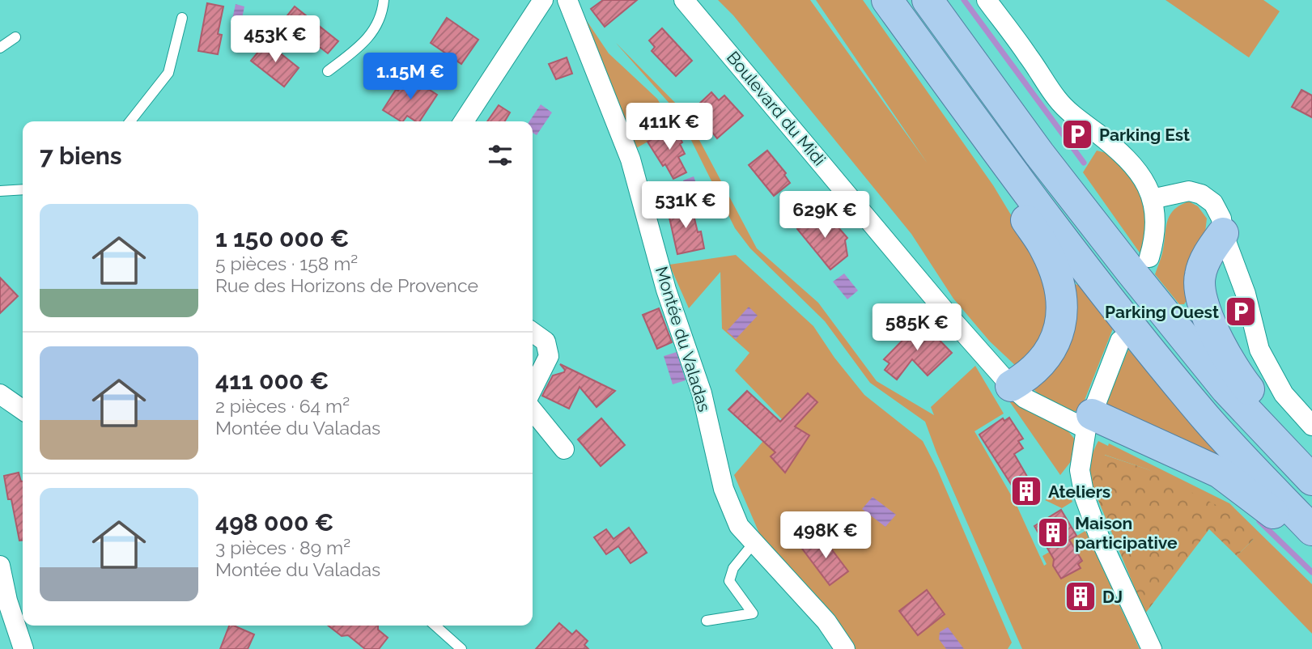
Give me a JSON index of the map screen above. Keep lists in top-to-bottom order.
{
  "streets": {
    "street": ["Boulevard du Midi", "Montée du Valadas"]
  },
  "places": {
    "parking": ["Parking Est", "Parking Ouest"],
    "building": ["Ateliers", "Maison participative", "DJ"]
  },
  "page": {
    "price": [
      "453K €",
      "1.15M €",
      "411K €",
      "531K €",
      "629K €",
      "585K €",
      "498K €"
    ],
    "heading": "7 biens",
    "list": [
      {
        "name": "1 150 000 €",
        "note": "5 pièces · 158 m² · Rue des Horizons de Provence"
      },
      {
        "name": "411 000 €",
        "note": "2 pièces · 64 m² · Montée du Valadas"
      },
      {
        "name": "498 000 €",
        "note": "3 pièces · 89 m² · Montée du Valadas"
      }
    ]
  }
}
